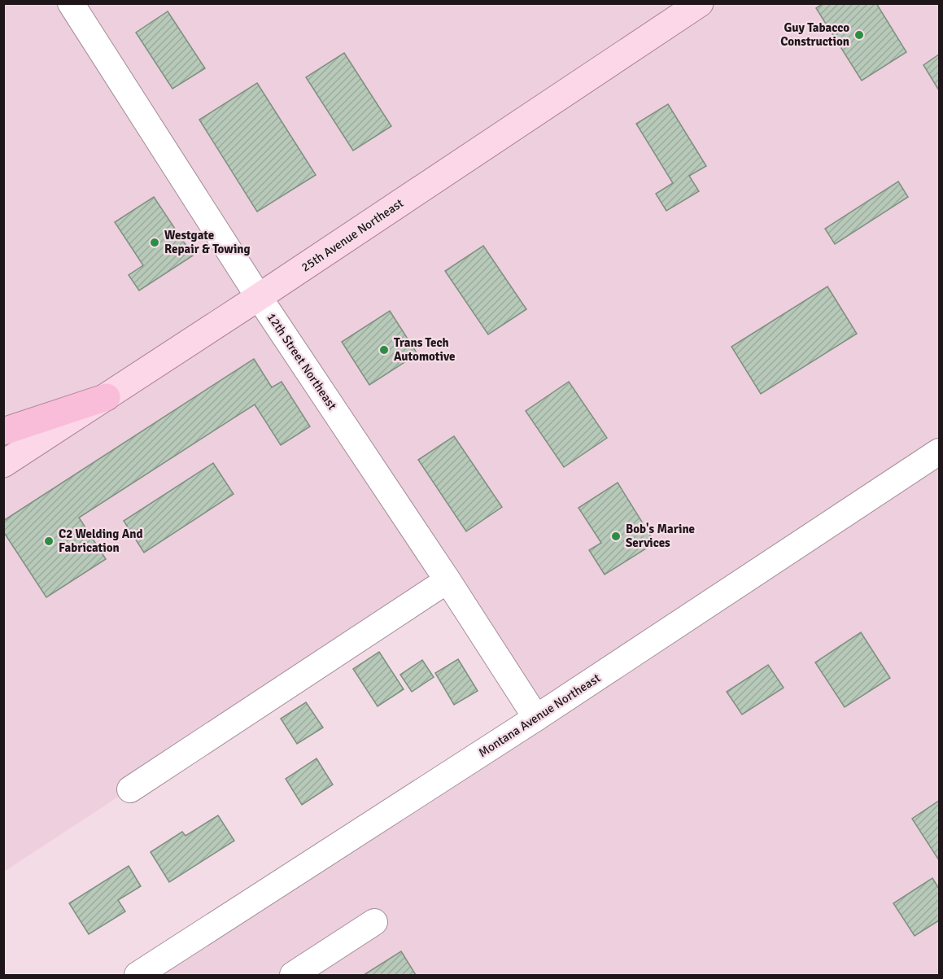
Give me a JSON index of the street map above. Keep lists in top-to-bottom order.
{
  "streets": {
    "main road": ["25th Avenue Northeast"],
    "street": ["12th Street Northeast", "Montana Avenue Northeast"]
  },
  "crossings": [
    ["25th Avenue Northeast", "12th Street Northeast"],
    ["12th Street Northeast", "Montana Avenue Northeast"]
  ],
  "places": [
    "Guy Tabacco Construction",
    "Westgate Repair & Towing",
    "Trans Tech Automotive",
    "Bob's Marine Services",
    "C2 Welding And Fabrication"
  ]
}
